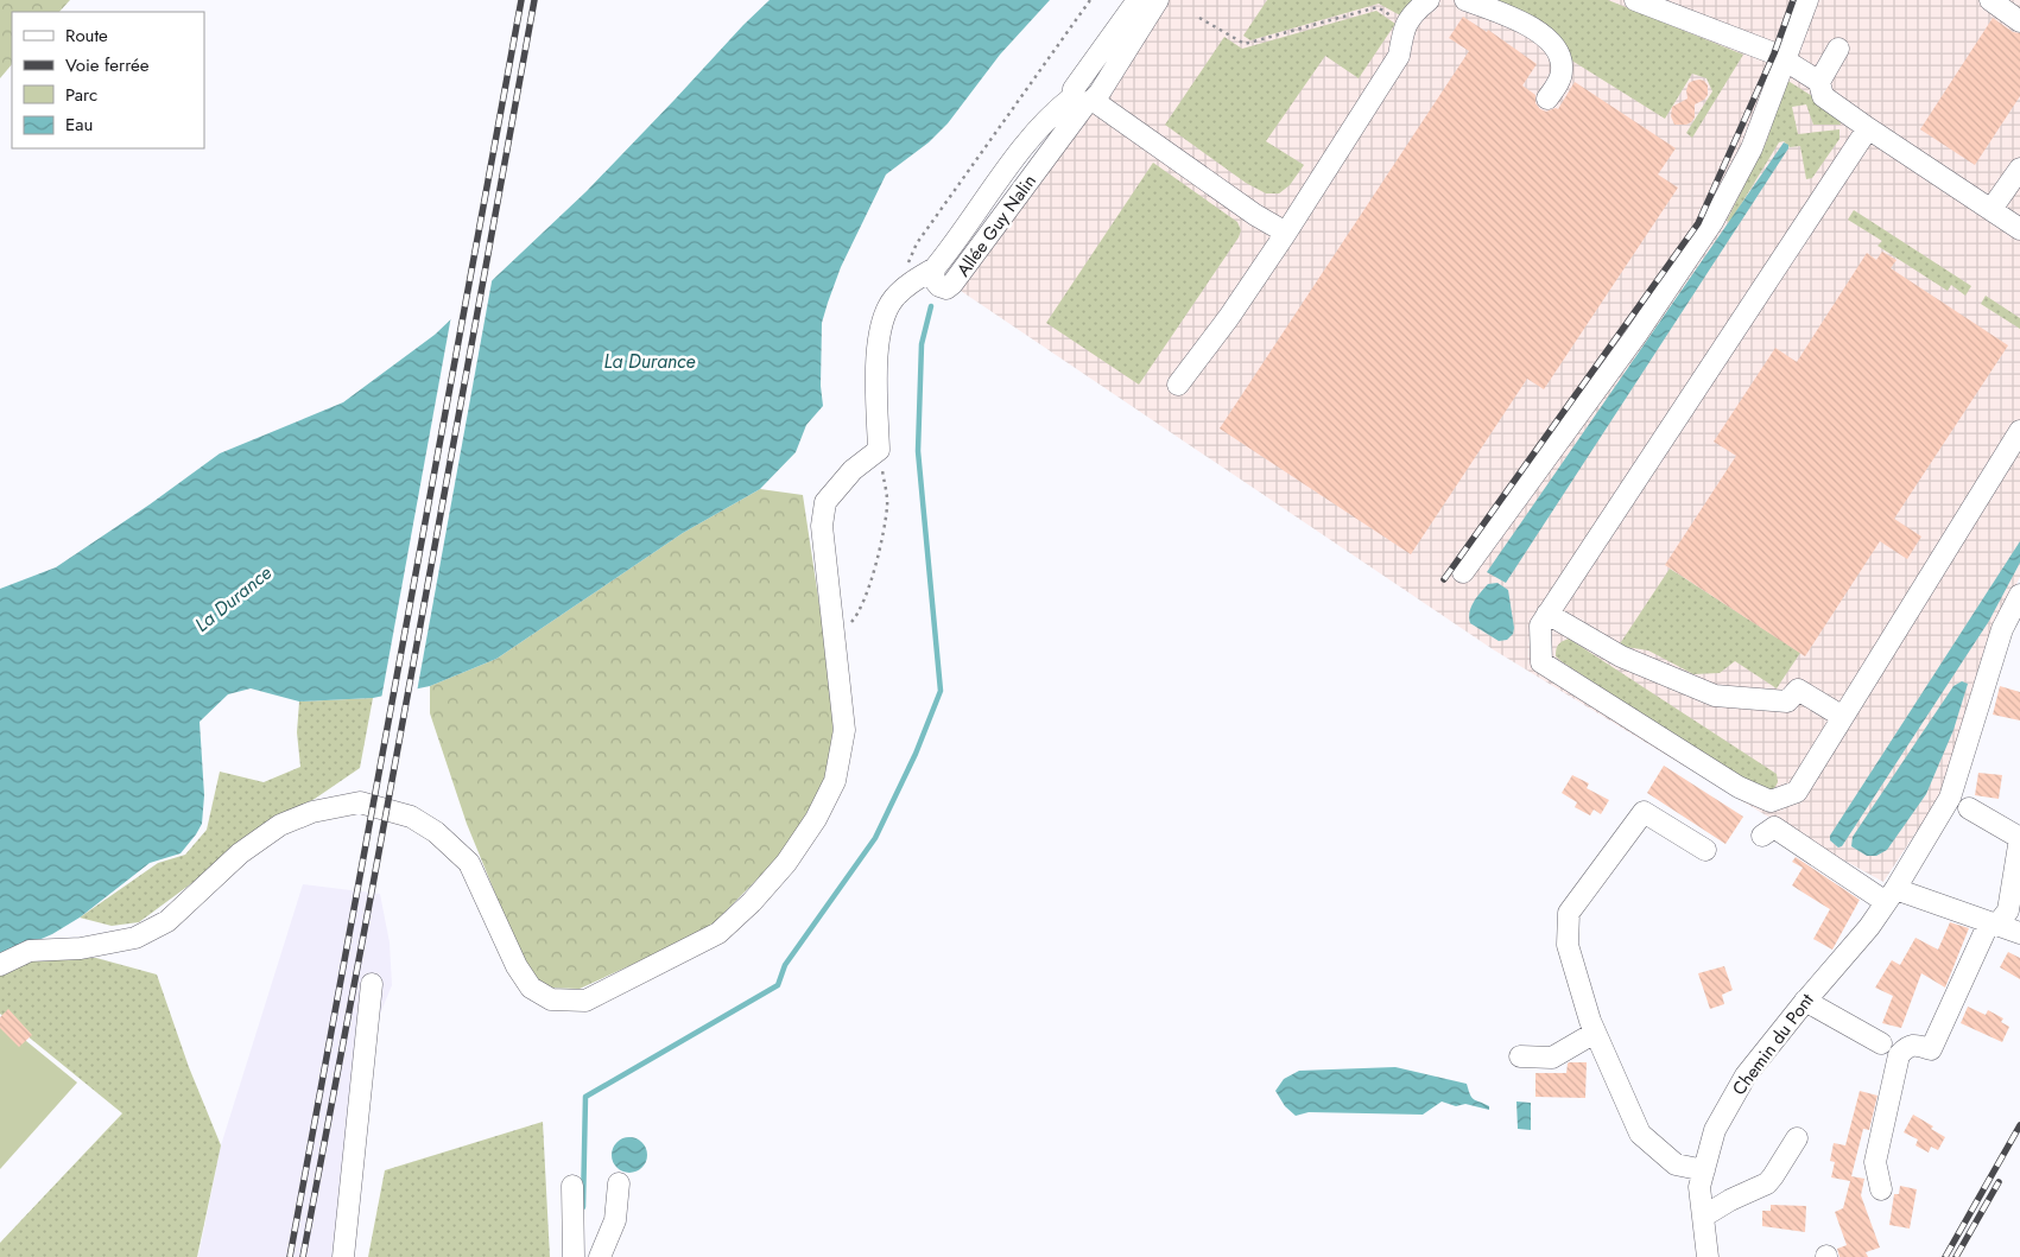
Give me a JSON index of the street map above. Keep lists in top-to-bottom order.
{
  "streets": {
    "street": ["Allée Guy Nalin", "Chemin du Pont"]
  },
  "water": ["La Durance"],
  "legend": [
    "Route",
    "Voie ferrée",
    "Parc",
    "Eau"
  ]
}
